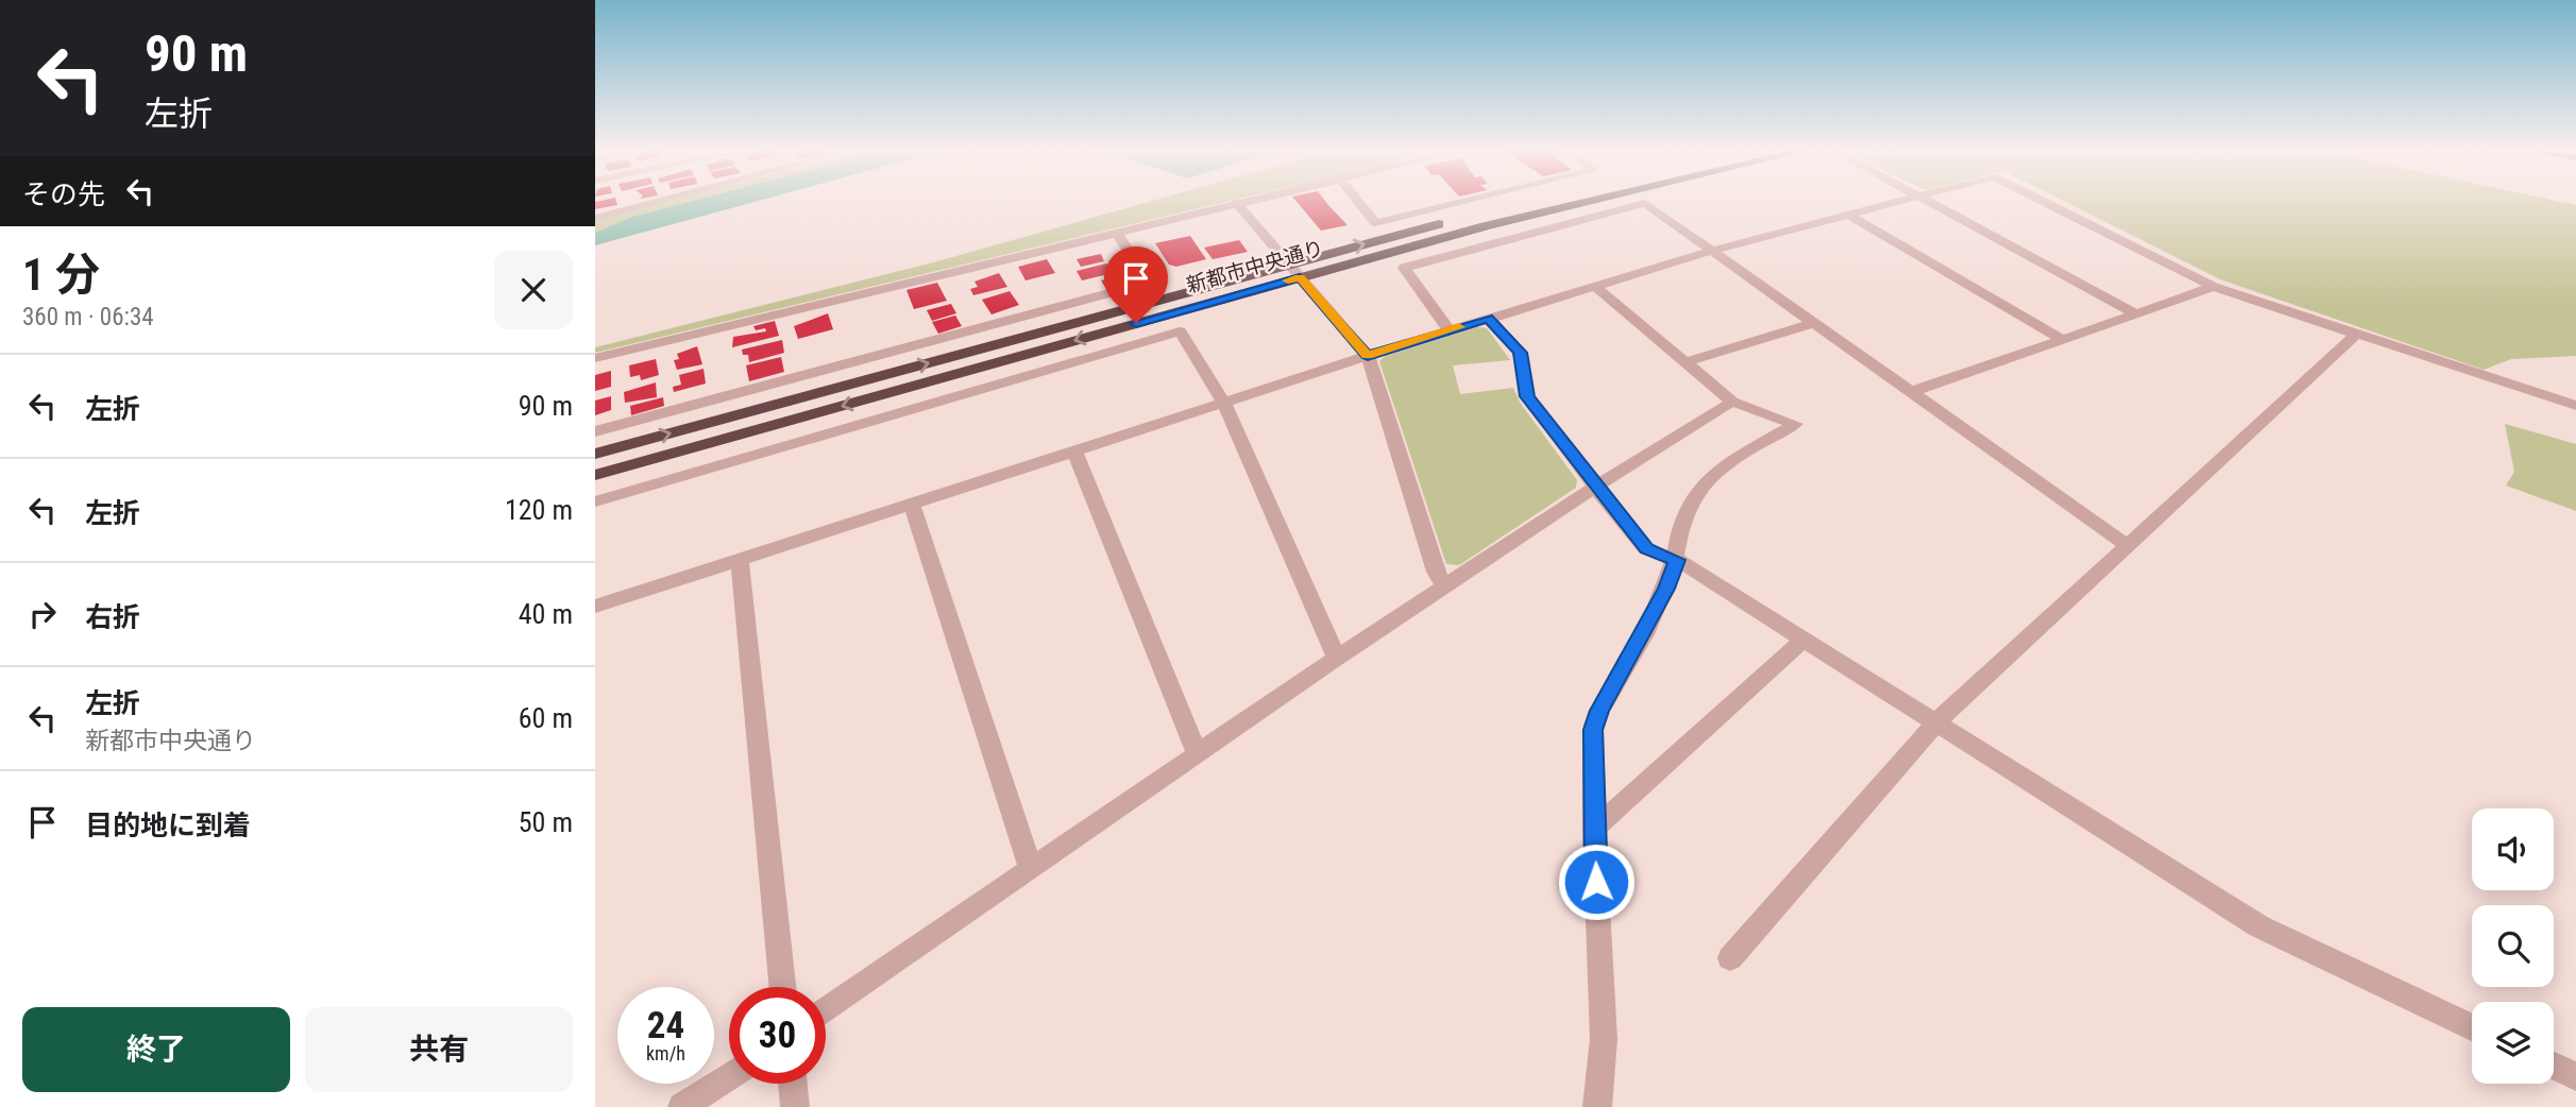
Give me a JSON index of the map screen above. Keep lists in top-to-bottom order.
{
  "streets": {
    "highway": ["新都市中央通り"]
  },
  "page": {
    "turn": ["90 m", "左折"],
    "then": "その先",
    "heading": ["1 分", "360 m · 06:34"],
    "list": [
      {
        "name": "左折",
        "value": "90 m"
      },
      {
        "name": "左折",
        "value": "120 m"
      },
      {
        "name": "右折",
        "value": "40 m"
      },
      {
        "name": "左折",
        "note": "新都市中央通り",
        "value": "60 m"
      },
      {
        "name": "目的地に到着",
        "value": "50 m"
      }
    ],
    "speed": "24 km/h",
    "limit": "30",
    "buttons": ["終了", "共有"]
  }
}
